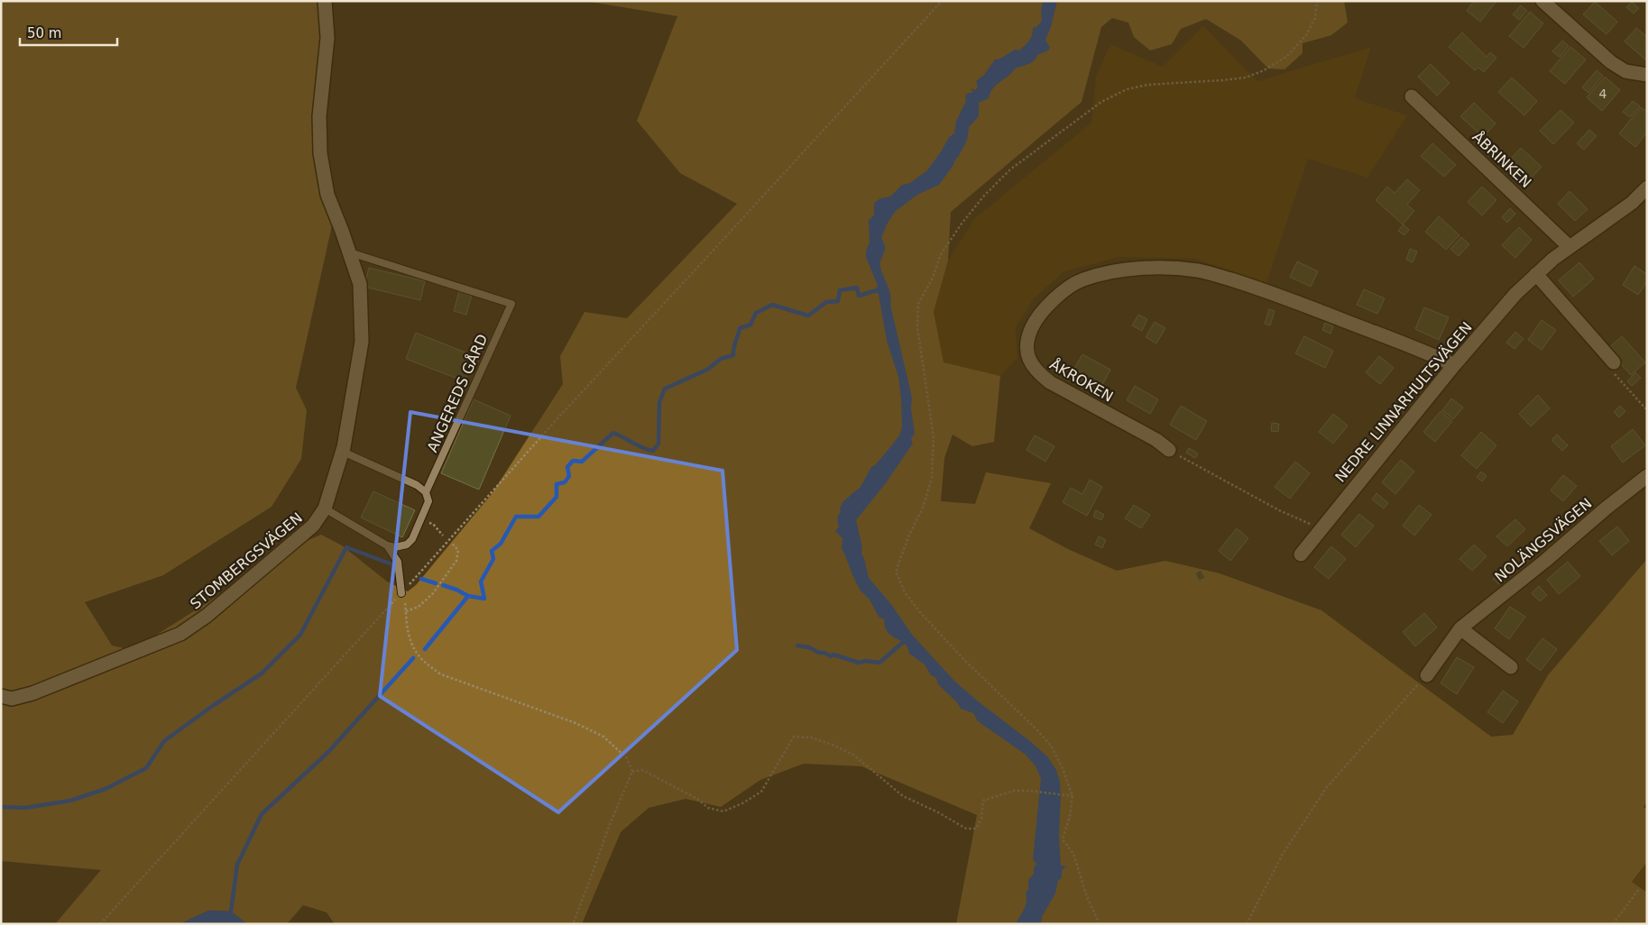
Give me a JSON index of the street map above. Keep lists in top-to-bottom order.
{
  "streets": {
    "street": [
      "ÅBRINKEN",
      "ÅKROKEN",
      "NEDRE LINNARHULTSVÄGEN",
      "NOLÄNGSVÄGEN",
      "STOMBERGSVÄGEN"
    ],
    "lane": ["ANGEREDS GÅRD"]
  },
  "crossings": [
    ["ÅBRINKEN", "NEDRE LINNARHULTSVÄGEN"],
    ["ÅKROKEN", "NEDRE LINNARHULTSVÄGEN"],
    ["ANGEREDS GÅRD", "STOMBERGSVÄGEN"]
  ],
  "house_numbers": ["4"],
  "scale_bar": "50 m"
}
